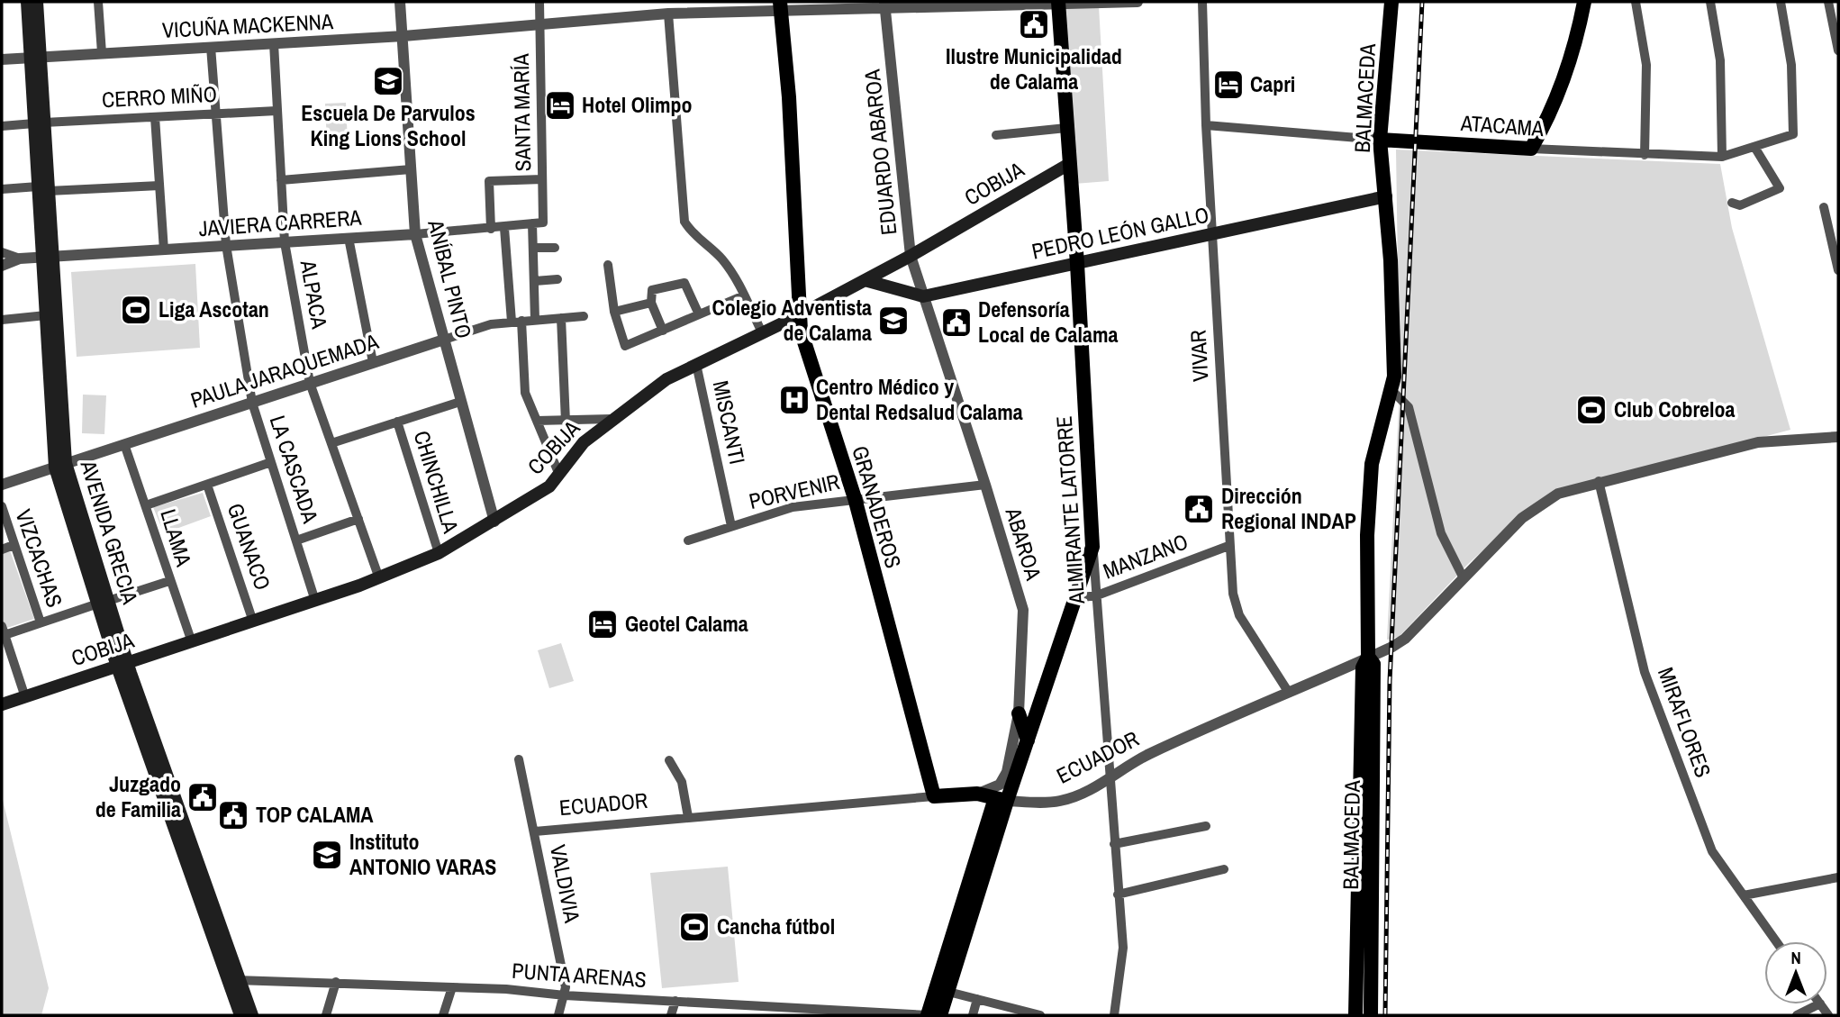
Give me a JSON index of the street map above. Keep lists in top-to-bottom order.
{
  "streets": {
    "main road": [
      "BALMACEDA",
      "ATACAMA",
      "COBIJA",
      "PEDRO LEÓN GALLO",
      "GRANADEROS",
      "ALMIRANTE LATORRE",
      "AVENIDA GRECIA",
      "ECUADOR"
    ],
    "street": [
      "VICUÑA MACKENNA",
      "CERRO MIÑO",
      "SANTA MARÍA",
      "EDUARDO ABAROA",
      "JAVIERA CARRERA",
      "ANÍBAL PINTO",
      "ALPACA",
      "VIVAR",
      "PAULA JARAQUEMADA",
      "MISCANTI",
      "LA CASCADA",
      "CHINCHILLA",
      "PORVENIR",
      "LLAMA",
      "ABAROA",
      "GUANACO",
      "MANZANO",
      "VIZCACHAS",
      "MIRAFLORES",
      "VALDIVIA",
      "PUNTA ARENAS"
    ]
  },
  "crossings": [
    ["VICUÑA MACKENNA", "SANTA MARÍA"],
    ["VICUÑA MACKENNA", "EDUARDO ABAROA"],
    ["VICUÑA MACKENNA", "ANÍBAL PINTO"],
    ["VICUÑA MACKENNA", "ALPACA"],
    ["VICUÑA MACKENNA", "LA CASCADA"],
    ["VICUÑA MACKENNA", "GRANADEROS"],
    ["VICUÑA MACKENNA", "ALMIRANTE LATORRE"],
    ["VICUÑA MACKENNA", "AVENIDA GRECIA"],
    ["CERRO MIÑO", "ALPACA"],
    ["CERRO MIÑO", "LA CASCADA"],
    ["CERRO MIÑO", "AVENIDA GRECIA"],
    ["BALMACEDA", "ATACAMA"],
    ["BALMACEDA", "PEDRO LEÓN GALLO"],
    ["BALMACEDA", "ECUADOR"],
    ["SANTA MARÍA", "JAVIERA CARRERA"],
    ["ATACAMA", "VIVAR"],
    ["EDUARDO ABAROA", "COBIJA"],
    ["EDUARDO ABAROA", "PEDRO LEÓN GALLO"],
    ["EDUARDO ABAROA", "ABAROA"],
    ["COBIJA", "PEDRO LEÓN GALLO"],
    ["COBIJA", "ANÍBAL PINTO"],
    ["COBIJA", "ALPACA"],
    ["COBIJA", "MISCANTI"],
    ["COBIJA", "LA CASCADA"],
    ["COBIJA", "CHINCHILLA"],
    ["COBIJA", "GRANADEROS"],
    ["COBIJA", "ALMIRANTE LATORRE"],
    ["COBIJA", "AVENIDA GRECIA"],
    ["COBIJA", "LLAMA"],
    ["COBIJA", "GUANACO"],
    ["JAVIERA CARRERA", "ANÍBAL PINTO"],
    ["JAVIERA CARRERA", "ALPACA"],
    ["JAVIERA CARRERA", "LA CASCADA"],
    ["JAVIERA CARRERA", "AVENIDA GRECIA"],
    ["PEDRO LEÓN GALLO", "VIVAR"],
    ["PEDRO LEÓN GALLO", "ALMIRANTE LATORRE"],
    ["PEDRO LEÓN GALLO", "ABAROA"],
    ["ANÍBAL PINTO", "PAULA JARAQUEMADA"],
    ["ALPACA", "PAULA JARAQUEMADA"],
    ["VIVAR", "MANZANO"],
    ["VIVAR", "ECUADOR"],
    ["PAULA JARAQUEMADA", "LA CASCADA"],
    ["PAULA JARAQUEMADA", "AVENIDA GRECIA"],
    ["PAULA JARAQUEMADA", "LLAMA"],
    ["MISCANTI", "PORVENIR"],
    ["PORVENIR", "GRANADEROS"],
    ["PORVENIR", "ABAROA"],
    ["GRANADEROS", "ECUADOR"],
    ["ALMIRANTE LATORRE", "MANZANO"],
    ["ALMIRANTE LATORRE", "ECUADOR"],
    ["AVENIDA GRECIA", "PUNTA ARENAS"],
    ["ABAROA", "ECUADOR"],
    ["MIRAFLORES", "ECUADOR"],
    ["ECUADOR", "VALDIVIA"],
    ["VALDIVIA", "PUNTA ARENAS"]
  ],
  "places": {
    "public building": [
      "Ilustre Municipalidad de Calama",
      "Defensoría Local de Calama",
      "Dirección Regional INDAP",
      "Juzgado de Familia",
      "TOP CALAMA"
    ],
    "school or university": ["Escuela De Parvulos King Lions School", "Colegio Adventista de Calama", "Instituto ANTONIO VARAS"],
    "hotel": ["Capri", "Hotel Olimpo", "Geotel Calama"],
    "sports": ["Liga Ascotan", "Club Cobreloa", "Cancha fútbol"],
    "hospital": ["Centro Médico y Dental Redsalud Calama"]
  },
  "north": "top"
}
